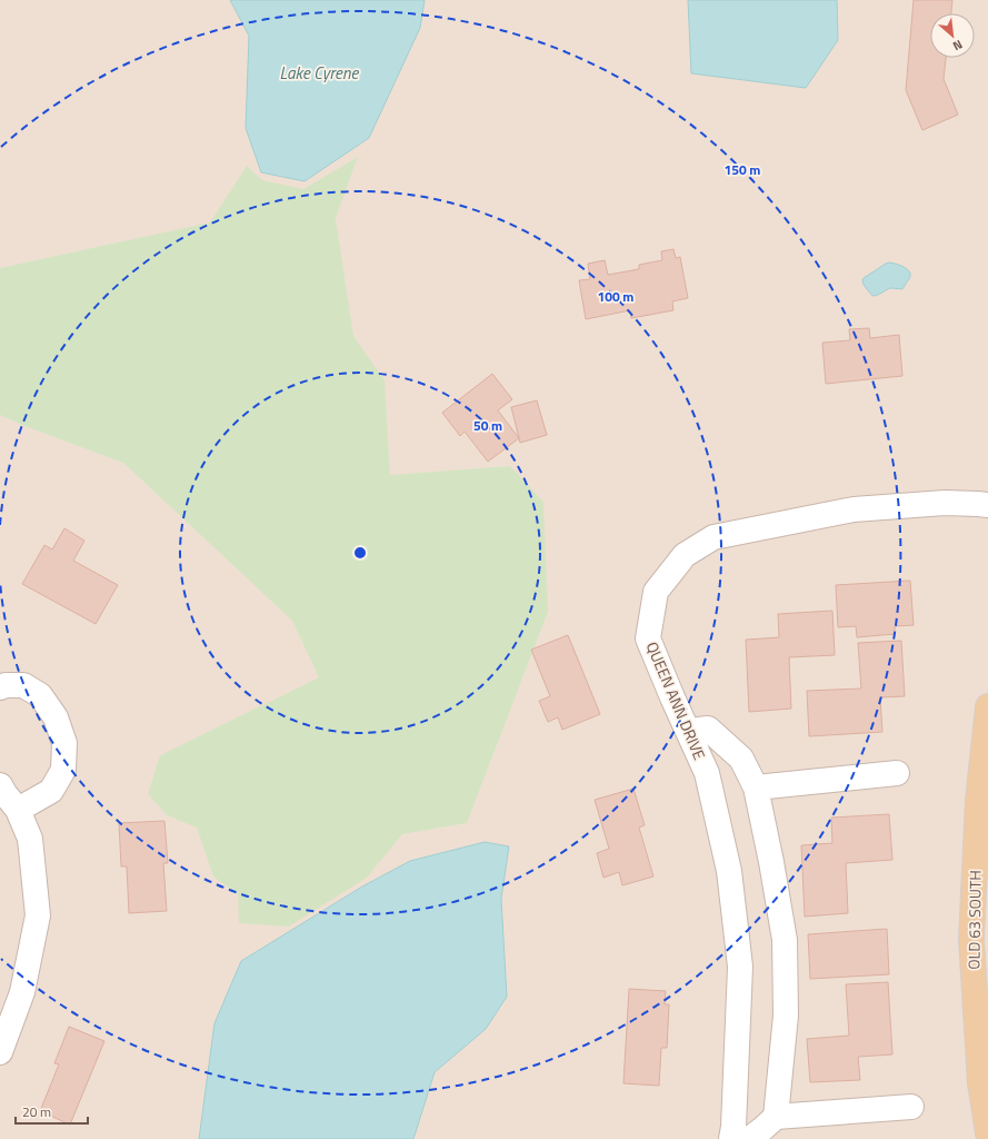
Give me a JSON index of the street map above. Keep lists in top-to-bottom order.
{
  "streets": {
    "main road": ["OLD 63 SOUTH"],
    "street": ["QUEEN ANN DRIVE"]
  },
  "water": ["Lake Cyrene"],
  "scale_bar": "20 m",
  "north": "bottom right",
  "rings": ["150 m", "100 m", "50 m"]
}
